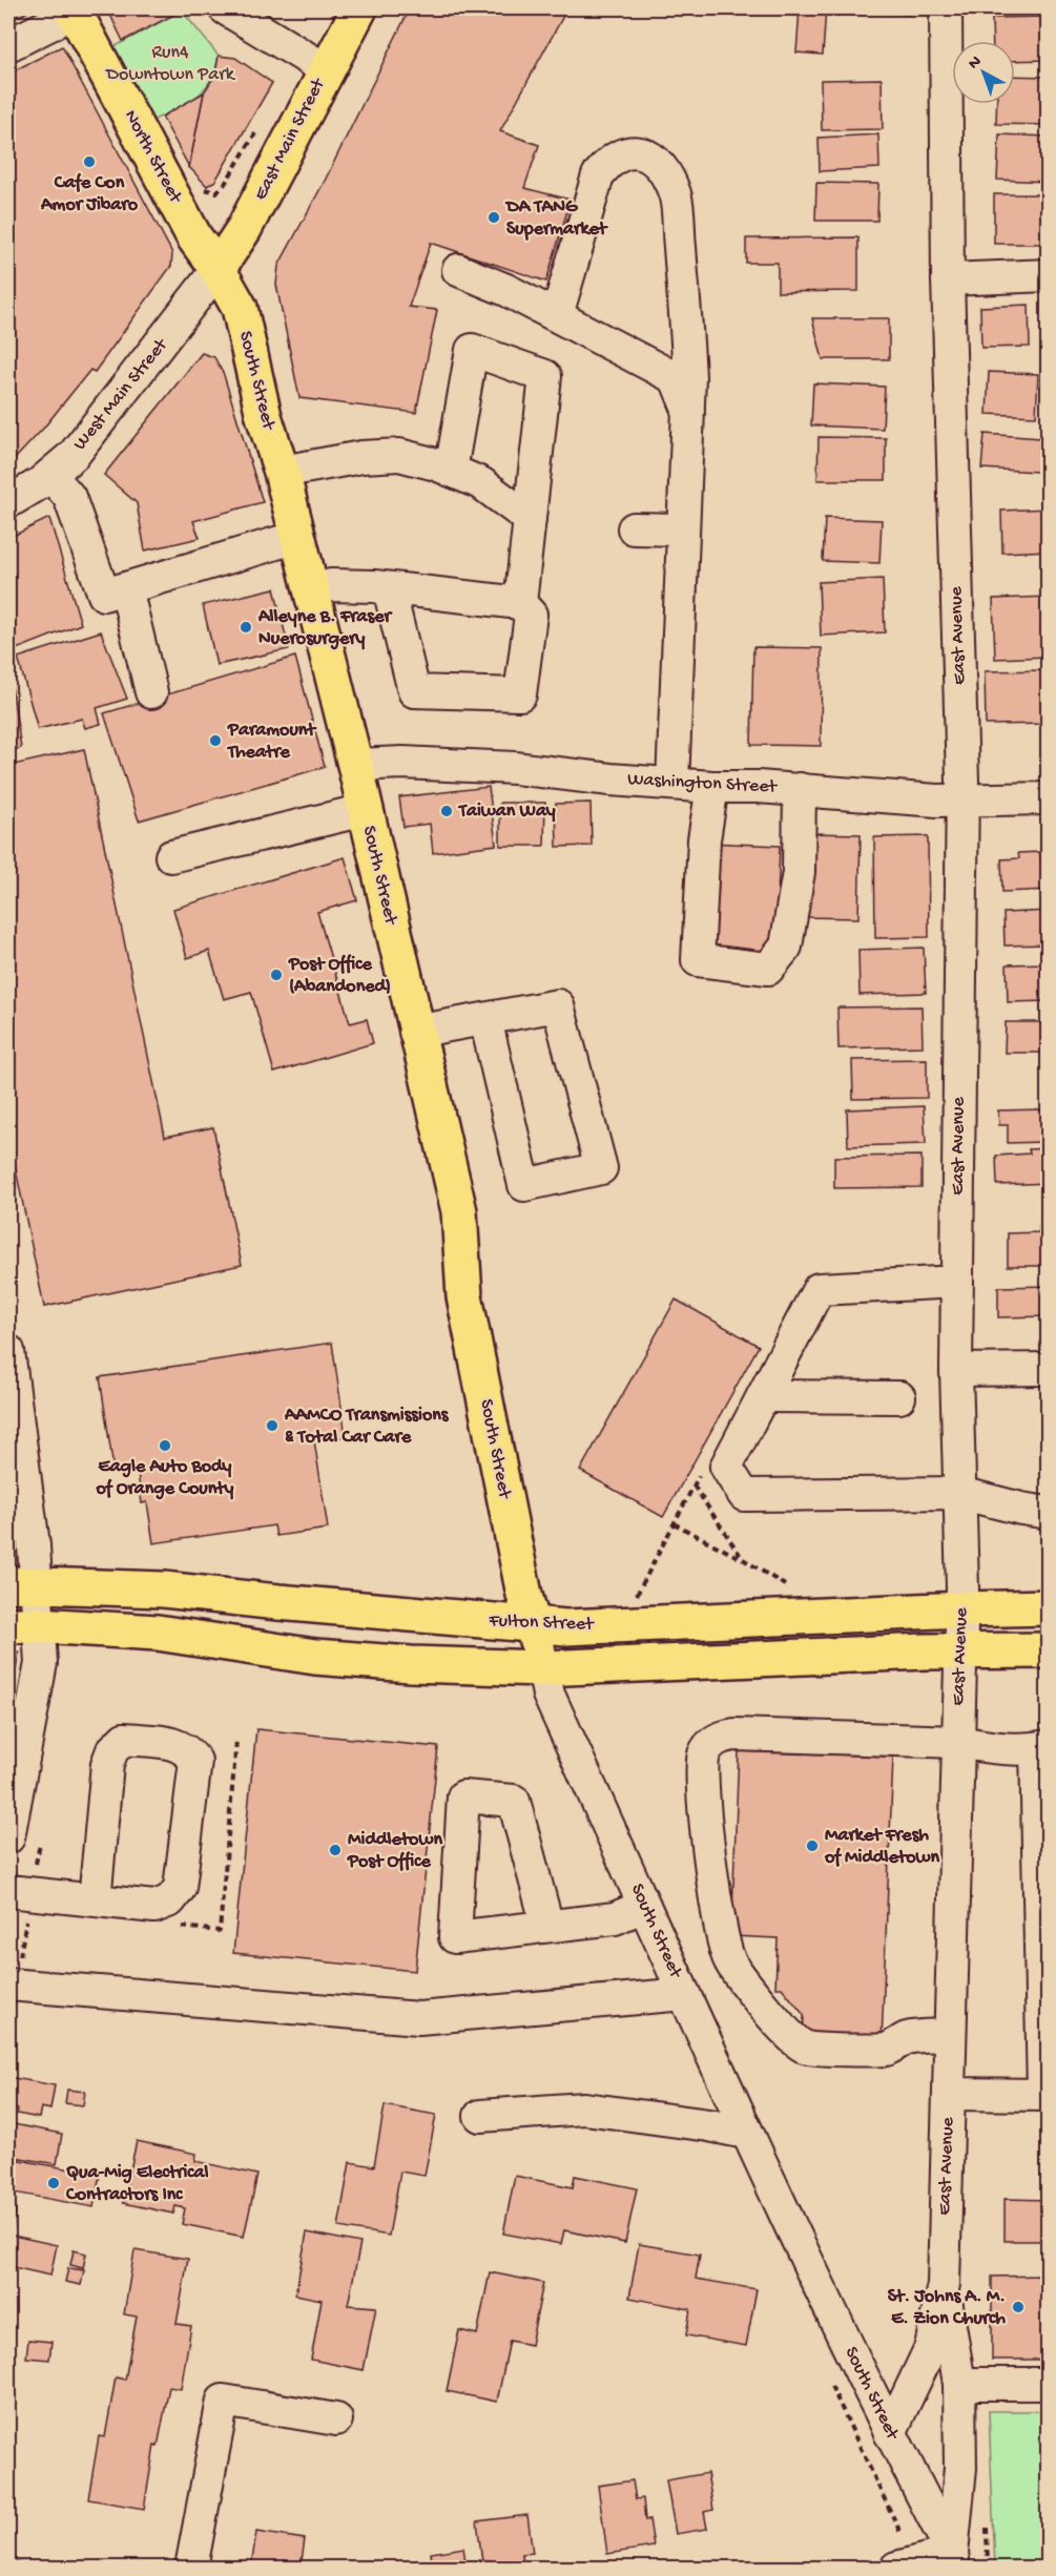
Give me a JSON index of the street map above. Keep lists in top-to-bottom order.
{
  "streets": {
    "main road": [
      "East Main Street",
      "North Street",
      "South Street",
      "Fulton Street"
    ],
    "street": ["West Main Street", "East Avenue", "Washington Street"]
  },
  "crossings": [
    ["East Main Street", "North Street"],
    ["East Main Street", "South Street"],
    ["East Main Street", "West Main Street"],
    ["North Street", "South Street"],
    ["North Street", "West Main Street"],
    ["South Street", "West Main Street"],
    ["South Street", "East Avenue"],
    ["South Street", "Washington Street"],
    ["South Street", "Fulton Street"],
    ["East Avenue", "Washington Street"],
    ["East Avenue", "Fulton Street"]
  ],
  "parks": ["Run4 Downtown Park"],
  "places": [
    "Cafe Con Amor Jibaro",
    "DA TANG Supermarket",
    "Alleyne B. Fraser Nuerosurgery",
    "Paramount Theatre",
    "Taiwan Way",
    "Post Office (Abandoned)",
    "AAMCO Transmissions & Total Car Care",
    "Eagle Auto Body of Orange County",
    "Market Fresh of Middletown",
    "Middletown Post Office",
    "Qua-Mig Electrical Contractors Inc",
    "St. Johns A. M. E. Zion Church"
  ],
  "north": "top left"
}
